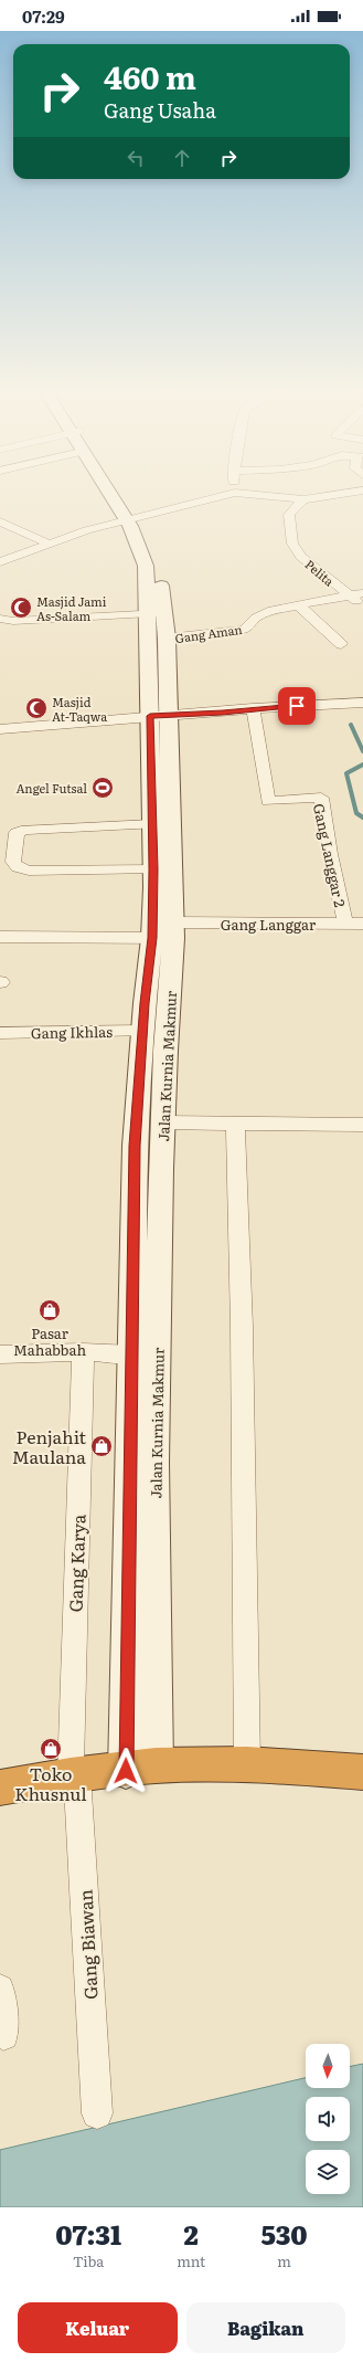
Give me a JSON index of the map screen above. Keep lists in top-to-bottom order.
{
  "streets": {
    "street": [
      "Pelita",
      "Gang Aman",
      "Gang Langgar 2",
      "Gang Langgar",
      "Gang Ikhlas",
      "Jalan Kurnia Makmur",
      "Gang Karya",
      "Gang Biawan"
    ]
  },
  "crossings": [
    ["Pelita", "Gang Aman"],
    ["Gang Aman", "Jalan Kurnia Makmur"],
    ["Gang Langgar 2", "Gang Langgar"],
    ["Gang Langgar", "Jalan Kurnia Makmur"],
    ["Gang Ikhlas", "Jalan Kurnia Makmur"],
    ["Gang Karya", "Gang Biawan"]
  ],
  "places": {
    "mosque": ["Masjid Jami As-Salam", "Masjid At-Taqwa"],
    "sports": ["Angel Futsal"],
    "shop": ["Pasar Mahabbah", "Penjahit Maulana", "Toko Khusnul"]
  },
  "north": "bottom",
  "page": {
    "status": "07:29",
    "turn": ["460 m", "Gang Usaha"],
    "eta": [
      "07:31",
      "Tiba",
      "2",
      "mnt",
      "530",
      "m"
    ],
    "buttons": ["Keluar", "Bagikan"]
  }
}
